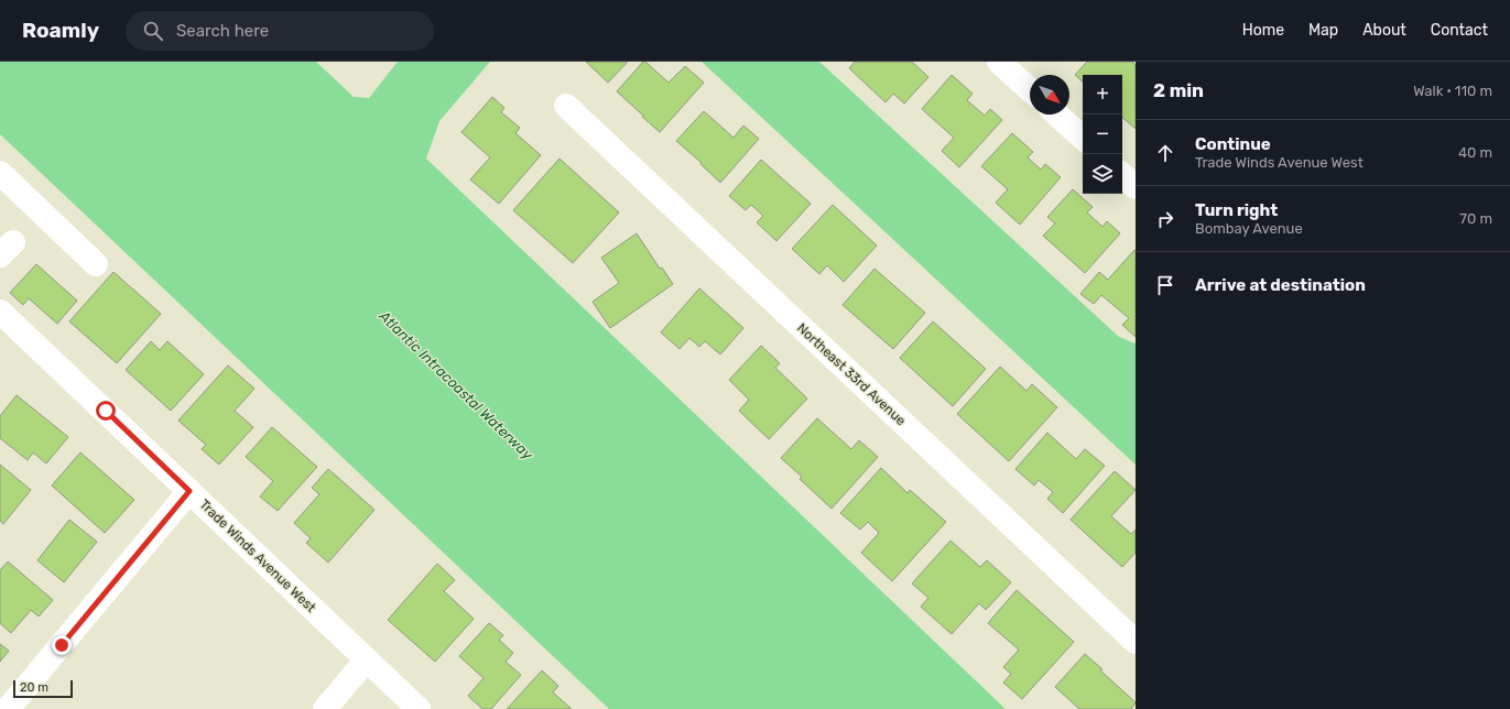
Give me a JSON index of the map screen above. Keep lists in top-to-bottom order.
{
  "streets": {
    "street": ["Northeast 33rd Avenue", "Trade Winds Avenue West"]
  },
  "water": ["Atlantic Intracoastal Waterway"],
  "scale_bar": "20 m",
  "north": "bottom right",
  "page": {
    "header": "Roamly",
    "search": "Search here",
    "nav": [
      "Home",
      "Map",
      "About",
      "Contact"
    ],
    "heading": ["2 min", "Walk · 110 m"],
    "map_buttons": ["+", "−"],
    "list": [
      ["Continue", "Trade Winds Avenue West", "40 m"],
      ["Turn right", "Bombay Avenue", "70 m"],
      "Arrive at destination"
    ],
    "scale": "20 m"
  }
}
